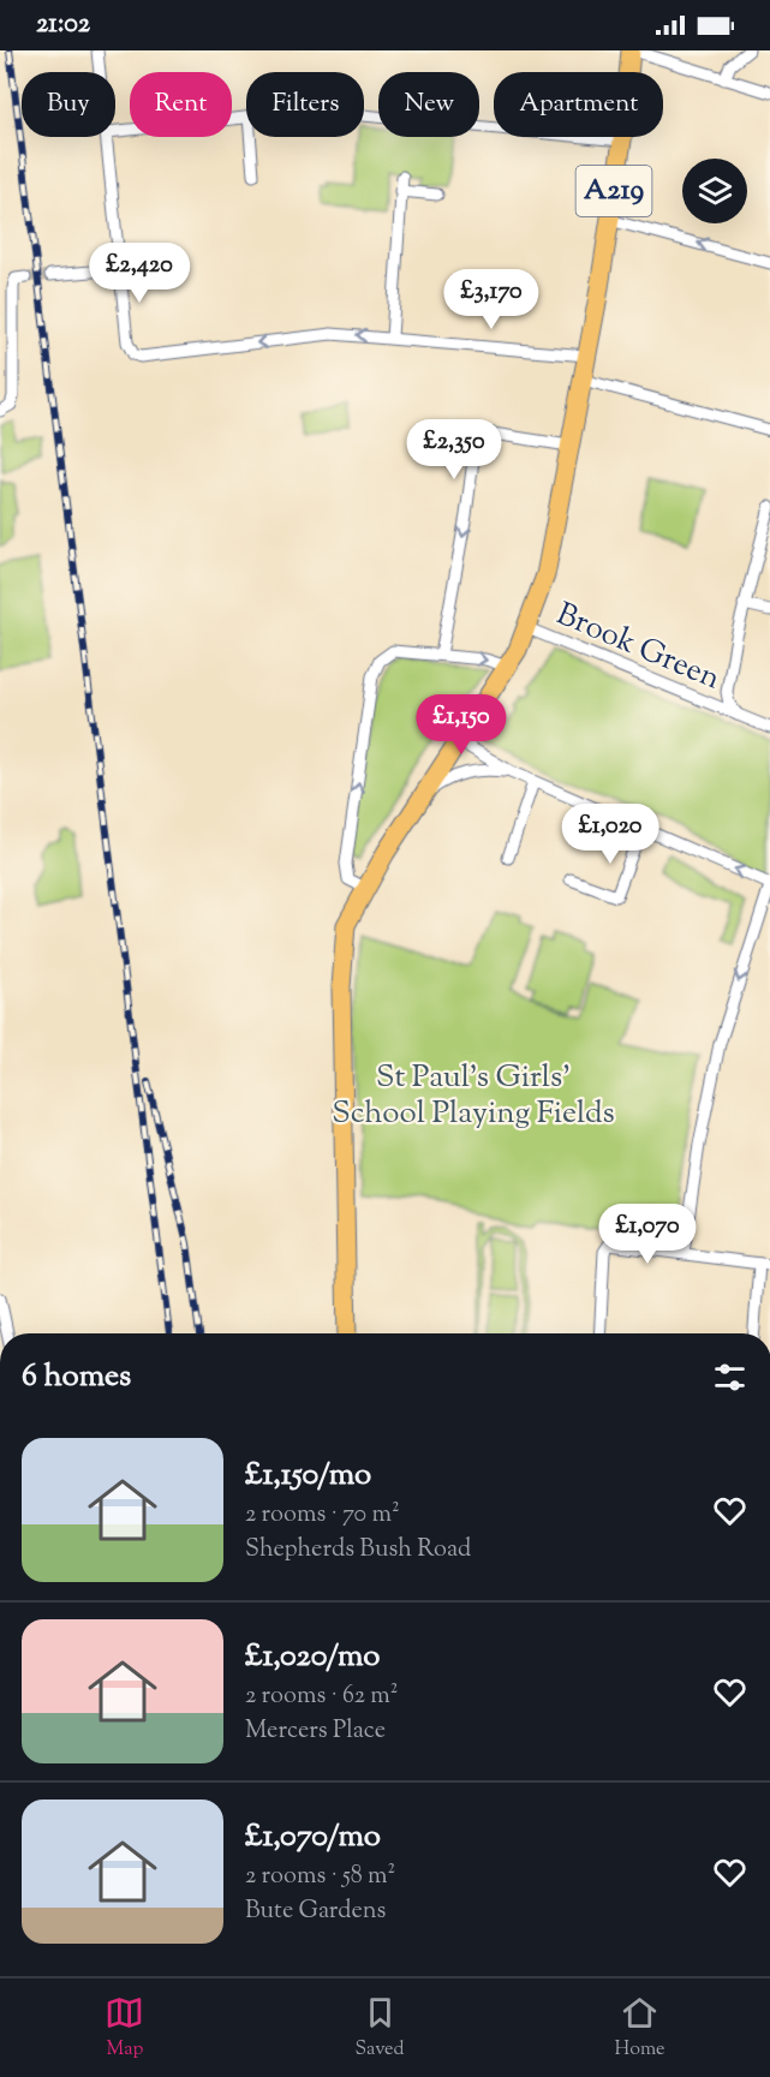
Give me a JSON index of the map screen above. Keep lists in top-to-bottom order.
{
  "streets": {
    "main road": ["A219"],
    "street": ["Brook Green"]
  },
  "crossings": [
    ["A219", "Brook Green"]
  ],
  "parks": ["St Paul's Girls' School Playing Fields"],
  "page": {
    "status": "21:02",
    "chip": [
      "Buy",
      "Rent",
      "Filters",
      "New",
      "Apartment"
    ],
    "price": [
      "£2,420",
      "£3,170",
      "£2,350",
      "£1,150",
      "£1,020",
      "£1,070"
    ],
    "heading": "6 homes",
    "list": [
      {
        "name": "£1,150/mo",
        "note": "2 rooms · 70 m² · Shepherds Bush Road"
      },
      {
        "name": "£1,020/mo",
        "note": "2 rooms · 62 m² · Mercers Place"
      },
      {
        "name": "£1,070/mo",
        "note": "2 rooms · 58 m² · Bute Gardens"
      }
    ],
    "tabs": ["Map", "Saved", "Home"]
  }
}
